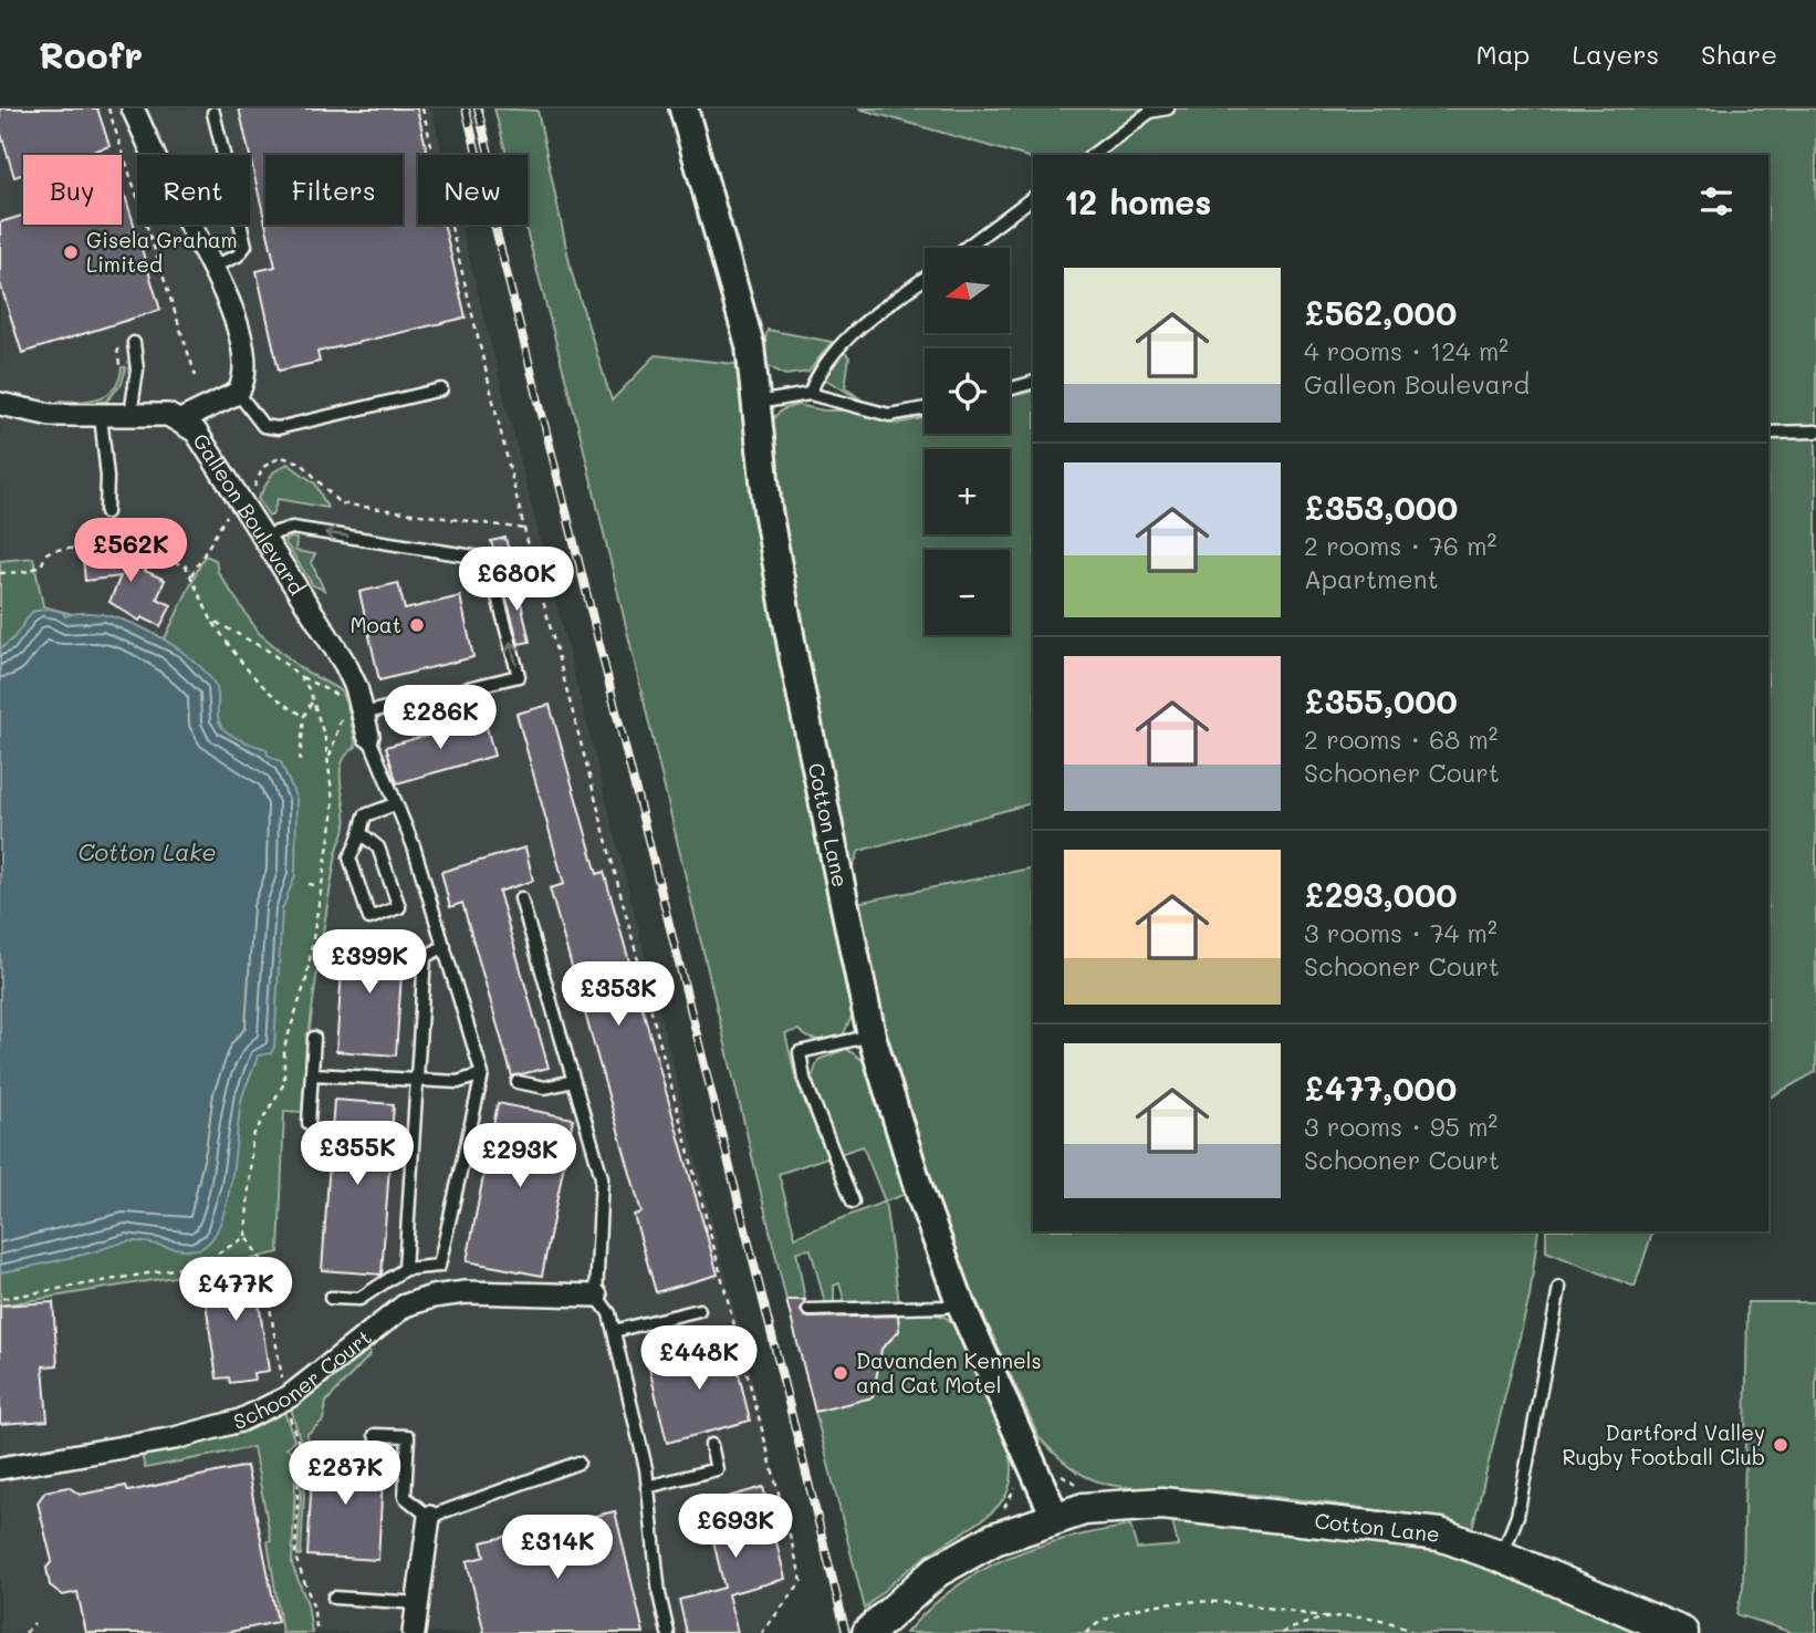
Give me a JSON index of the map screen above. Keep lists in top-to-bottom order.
{
  "streets": {
    "main road": ["Cotton Lane"],
    "street": ["Galleon Boulevard", "Schooner Court"]
  },
  "water": ["Cotton Lake"],
  "places": [
    "Gisela Graham Limited",
    "Moat",
    "Davanden Kennels and Cat Motel",
    "Dartford Valley Rugby Football Club"
  ],
  "north": "left",
  "page": {
    "header": "Roofr",
    "nav": ["Map", "Layers", "Share"],
    "chip": [
      "Buy",
      "Rent",
      "Filters",
      "New"
    ],
    "heading": "12 homes",
    "map_buttons": ["+", "−"],
    "list": [
      {
        "name": "£562,000",
        "note": "4 rooms · 124 m² · Galleon Boulevard"
      },
      {
        "name": "£353,000",
        "note": "2 rooms · 76 m² · Apartment"
      },
      {
        "name": "£355,000",
        "note": "2 rooms · 68 m² · Schooner Court"
      },
      {
        "name": "£293,000",
        "note": "3 rooms · 74 m² · Schooner Court"
      },
      {
        "name": "£477,000",
        "note": "3 rooms · 95 m² · Schooner Court"
      }
    ],
    "price": [
      "£562K",
      "£680K",
      "£286K",
      "£399K",
      "£353K",
      "£355K",
      "£293K",
      "£477K",
      "£448K",
      "£287K",
      "£693K",
      "£314K"
    ]
  }
}
